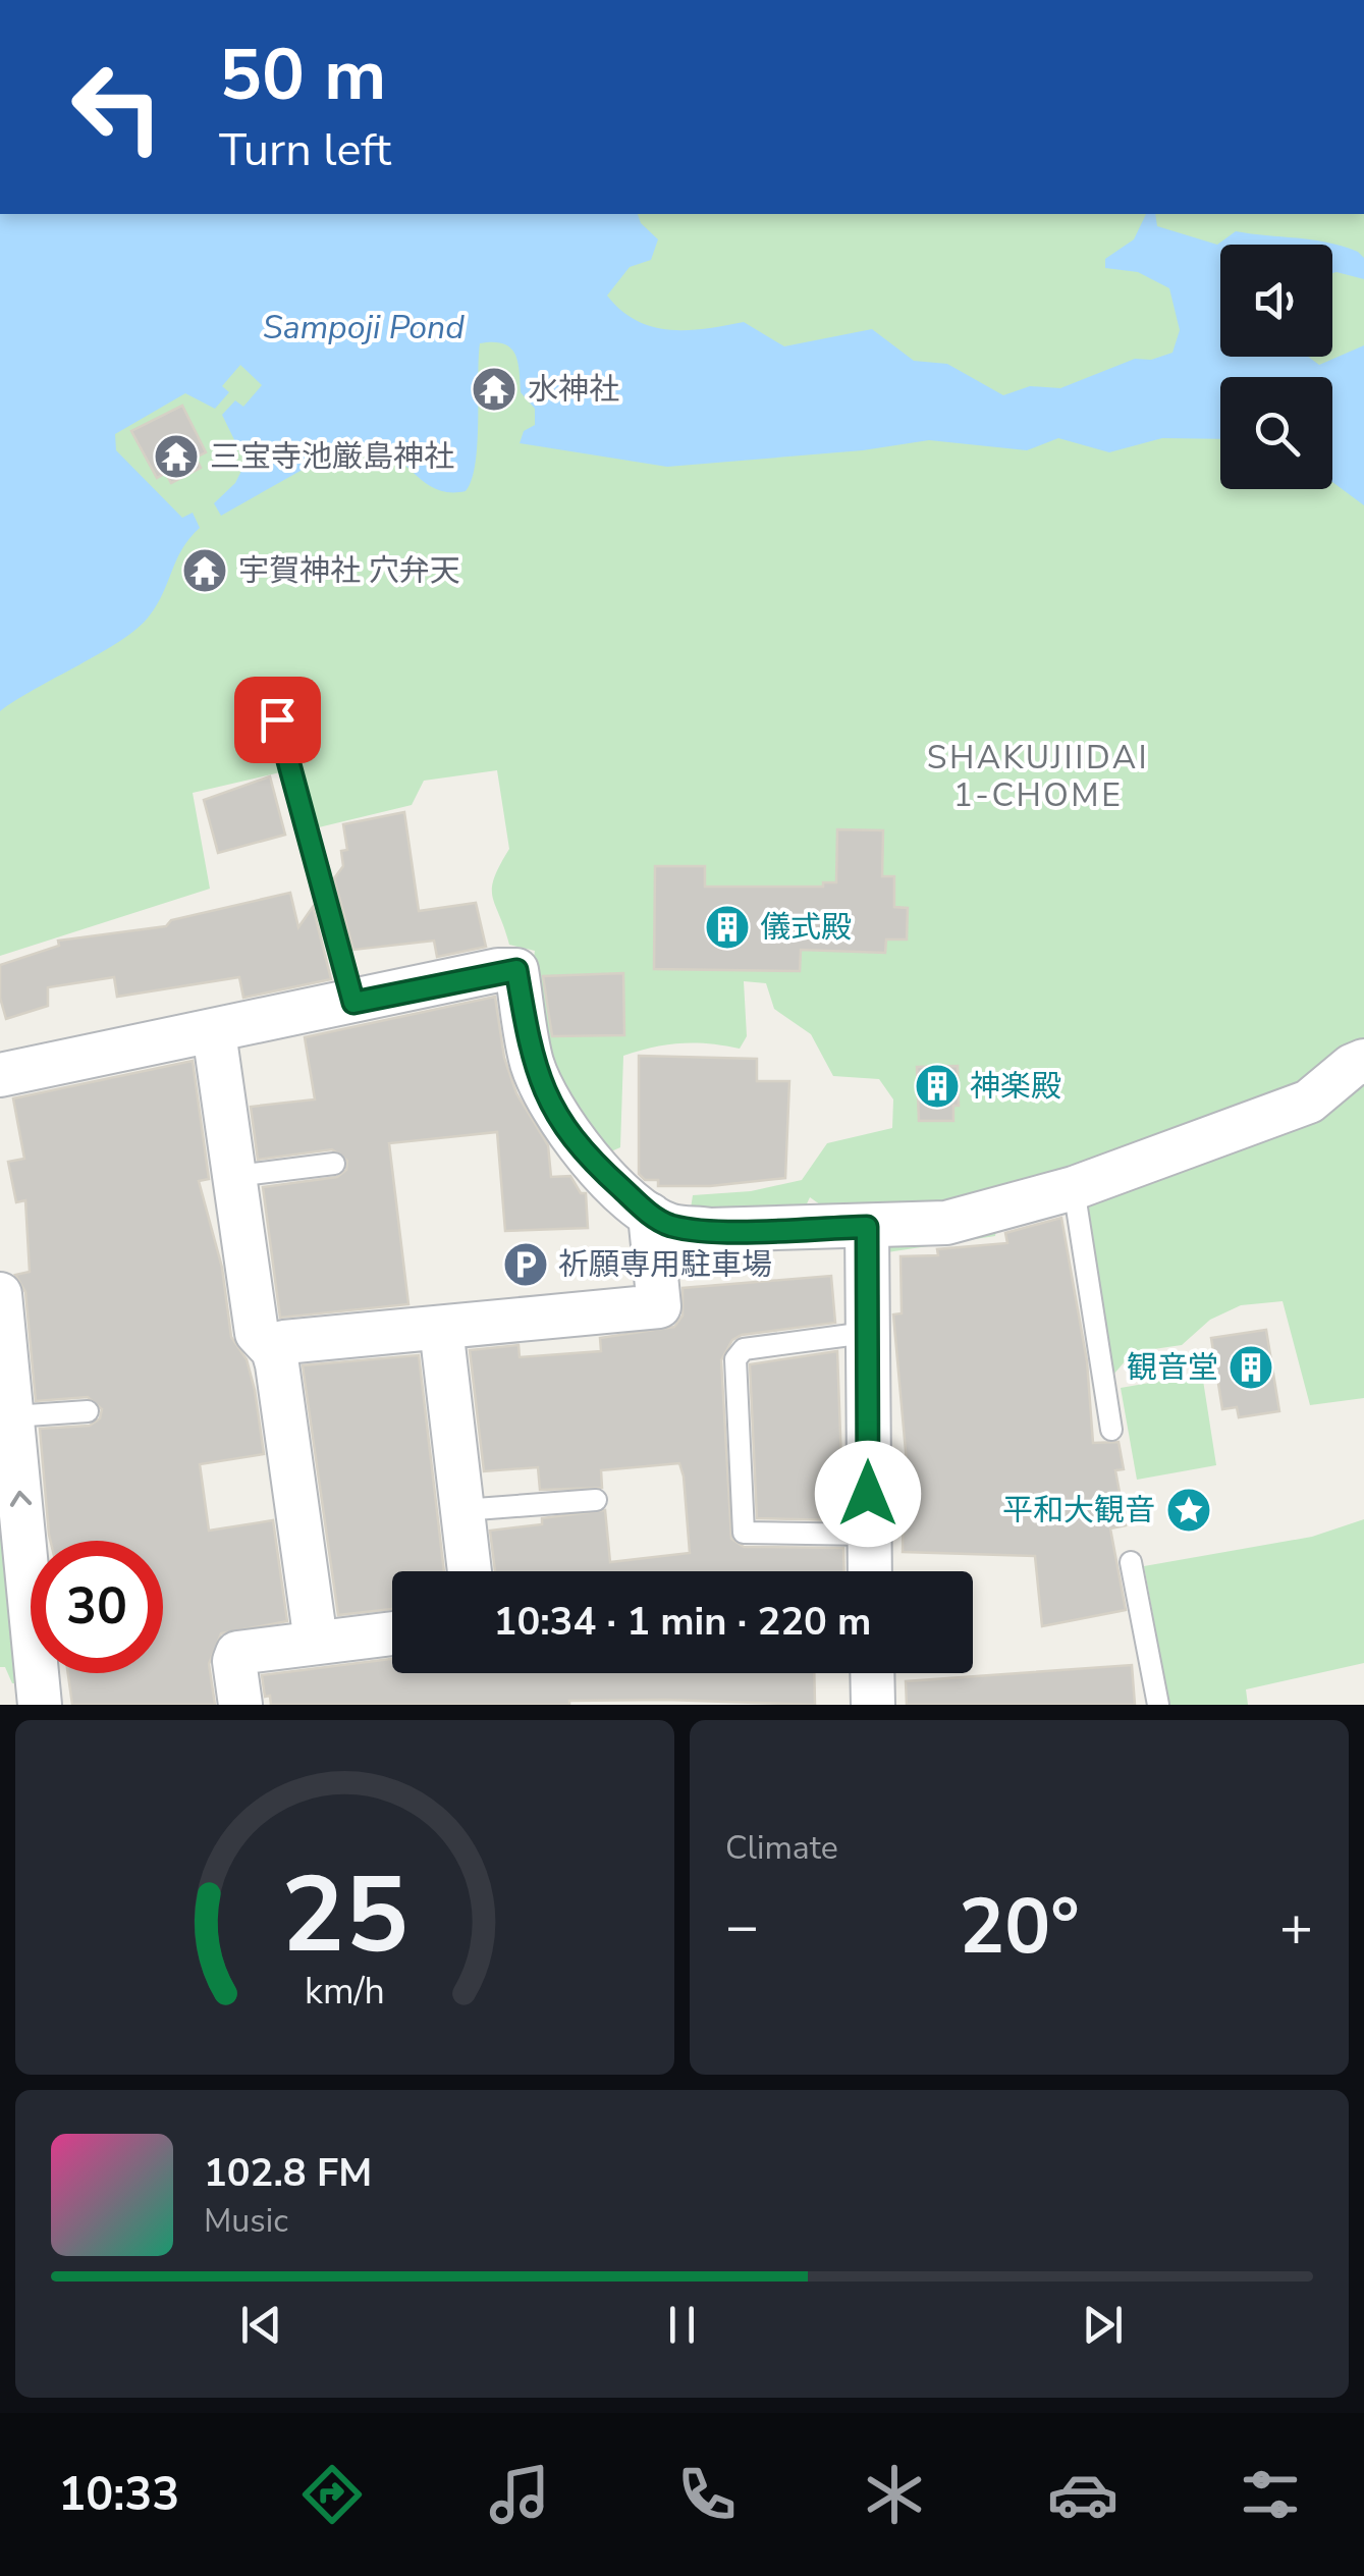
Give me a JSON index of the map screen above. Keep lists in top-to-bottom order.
{
  "districts": ["SHAKUJIIDAI 1-CHOME"],
  "water": ["Sampoji Pond"],
  "places": {
    "temple": ["水神社", "三宝寺池厳島神社", "宇賀神社 穴弁天"],
    "building": ["儀式殿", "神楽殿", "観音堂"],
    "parking": ["祈願専用駐車場"],
    "place": ["平和大観音"]
  },
  "page": {
    "turn": ["50 m", "Turn left"],
    "limit": "30",
    "trip": "10:34 · 1 min · 220 m",
    "tile": "Climate",
    "heat": ["−", "20°", "+"],
    "song": ["102.8 FM", "Music"],
    "tabs": "10:33",
    "gauge": ["25", "km/h"]
  }
}
